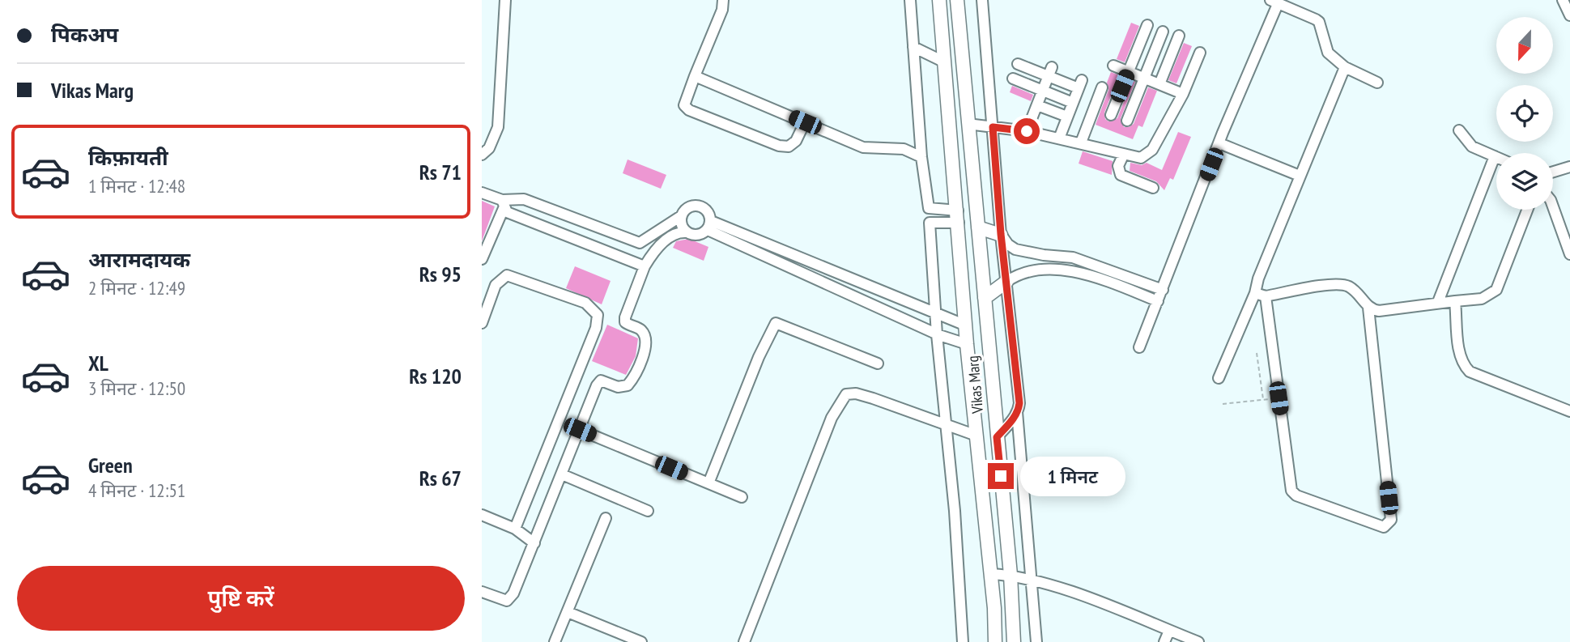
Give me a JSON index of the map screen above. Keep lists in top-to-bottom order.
{
  "streets": {
    "main road": ["Vikas Marg"]
  },
  "north": "bottom",
  "page": {
    "banner": ["पिकअप", "Vikas Marg"],
    "list": [
      {
        "name": "किफ़ायती",
        "note": "1 मिनट · 12:48",
        "value": "Rs 71"
      },
      {
        "name": "आरामदायक",
        "note": "2 मिनट · 12:49",
        "value": "Rs 95"
      },
      {
        "name": "XL",
        "note": "3 मिनट · 12:50",
        "value": "Rs 120"
      },
      {
        "name": "Green",
        "note": "4 मिनट · 12:51",
        "value": "Rs 67"
      }
    ],
    "bubble": "1 मिनट",
    "buttons": "पुष्टि करें"
  }
}
